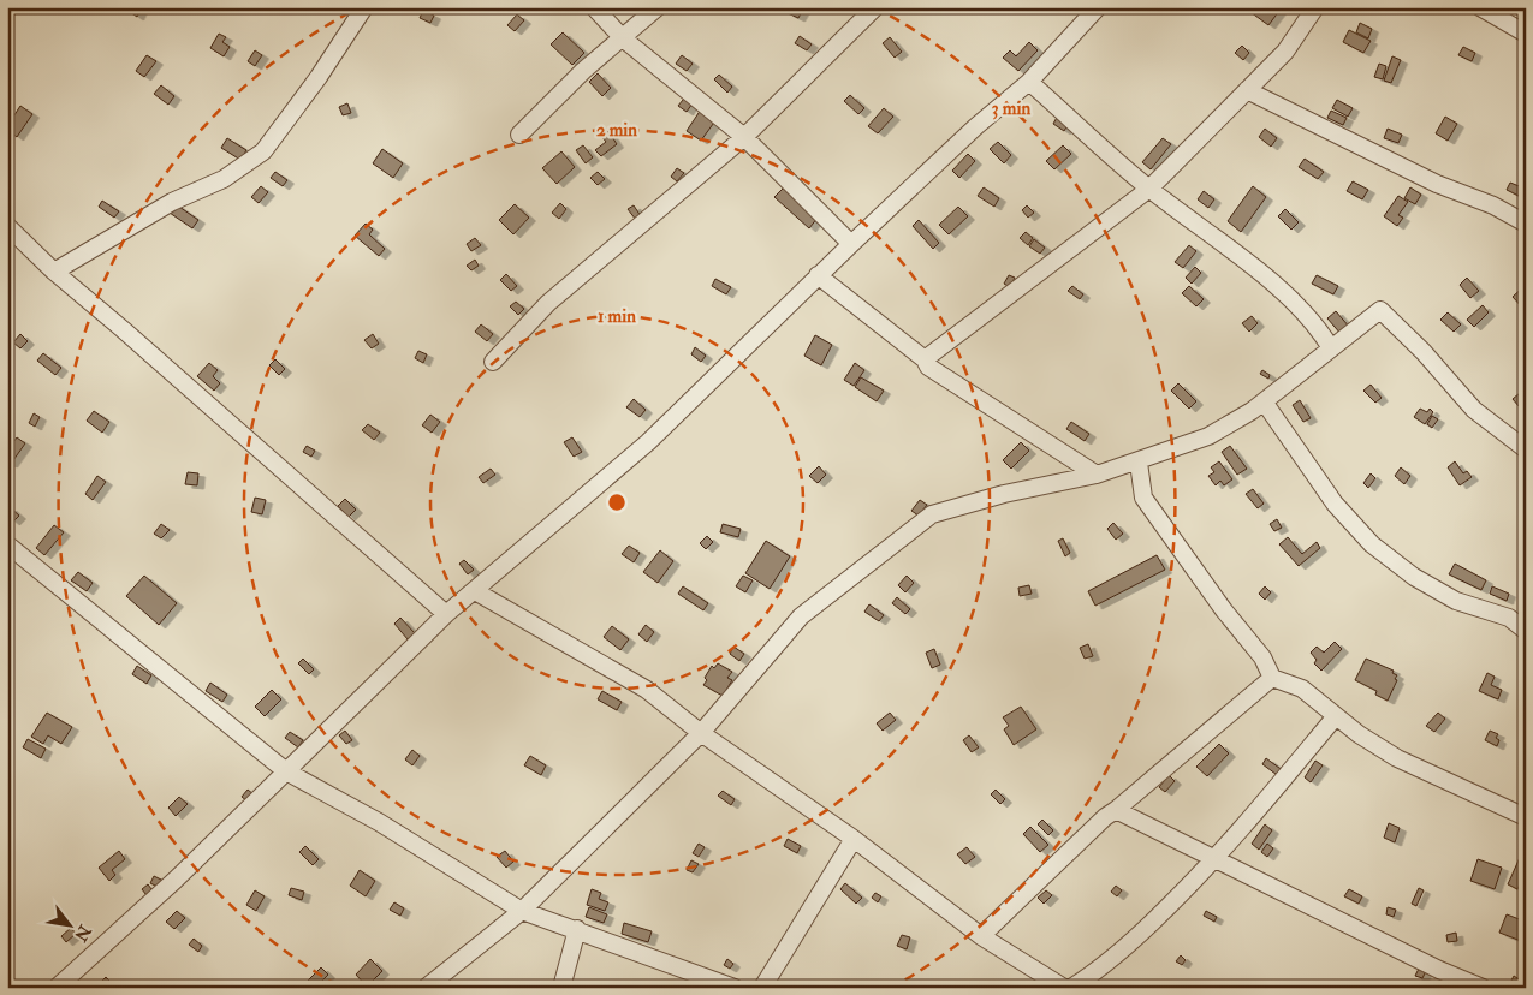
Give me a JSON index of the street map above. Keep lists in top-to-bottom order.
{
  "north": "bottom right",
  "rings": ["3 min", "2 min", "1 min"]
}
